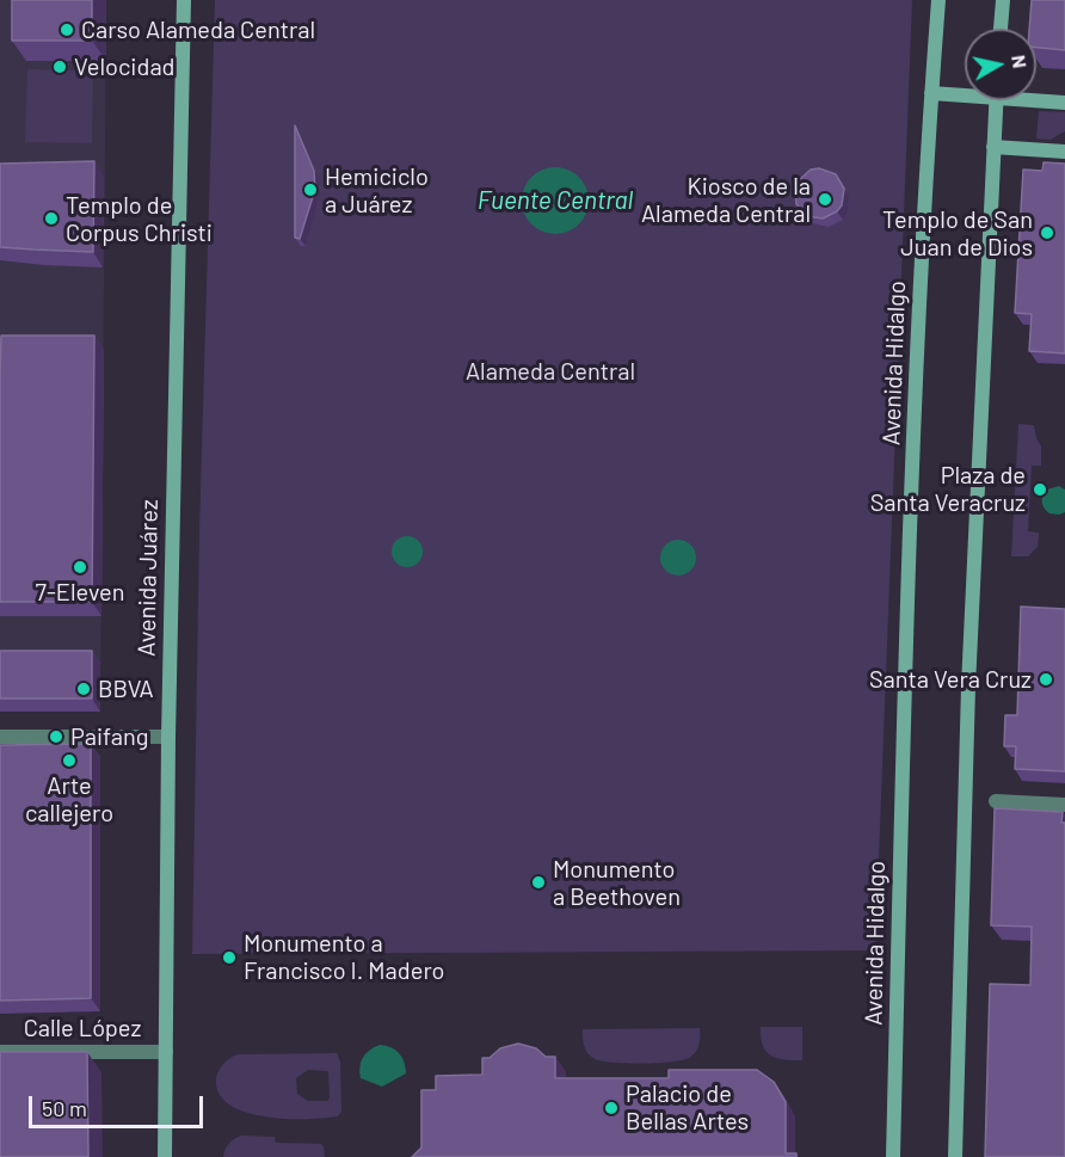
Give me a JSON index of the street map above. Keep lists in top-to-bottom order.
{
  "streets": {
    "main road": ["Avenida Hidalgo", "Avenida Juárez"],
    "street": ["Calle López"]
  },
  "crossings": [
    ["Avenida Juárez", "Calle López"]
  ],
  "water": ["Fuente Central"],
  "parks": ["Alameda Central"],
  "places": [
    "Carso Alameda Central",
    "Velocidad",
    "Hemiciclo a Juárez",
    "Kiosco de la Alameda Central",
    "Templo de Corpus Christi",
    "Templo de San Juan de Dios",
    "Plaza de Santa Veracruz",
    "7-Eleven",
    "Santa Vera Cruz",
    "BBVA",
    "Paifang",
    "Arte callejero",
    "Monumento a Beethoven",
    "Monumento a Francisco I. Madero",
    "Palacio de Bellas Artes"
  ],
  "scale_bar": "50 m",
  "north": "right"
}
